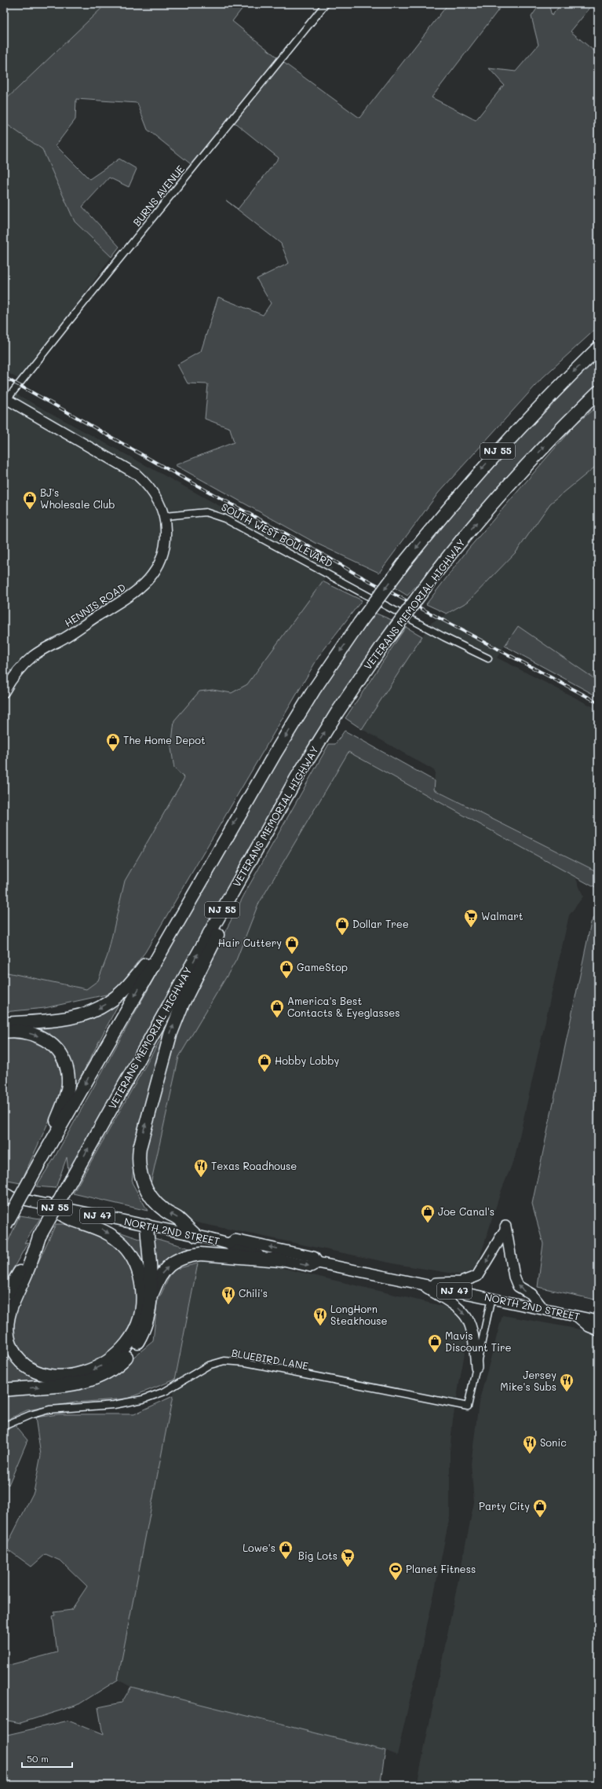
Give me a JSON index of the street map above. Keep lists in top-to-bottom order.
{
  "streets": {
    "highway": ["NJ 55", "VETERANS MEMORIAL HIGHWAY"],
    "main road": ["NJ 47", "NORTH 2ND STREET"],
    "street": [
      "BURNS AVENUE",
      "SOUTH WEST BOULEVARD",
      "HENNIS ROAD",
      "BLUEBIRD LANE"
    ]
  },
  "crossings": [
    ["SOUTH WEST BOULEVARD", "HENNIS ROAD"]
  ],
  "places": {
    "shop": [
      "BJ's Wholesale Club",
      "The Home Depot",
      "Dollar Tree",
      "Hair Cuttery",
      "GameStop",
      "America's Best Contacts & Eyeglasses",
      "Hobby Lobby",
      "Joe Canal's",
      "Mavis Discount Tire",
      "Party City",
      "Lowe's"
    ],
    "supermarket": ["Walmart", "Big Lots"],
    "restaurant": [
      "Texas Roadhouse",
      "Chili's",
      "LongHorn Steakhouse",
      "Jersey Mike's Subs",
      "Sonic"
    ],
    "sports": ["Planet Fitness"]
  },
  "scale_bar": "50 m"
}
